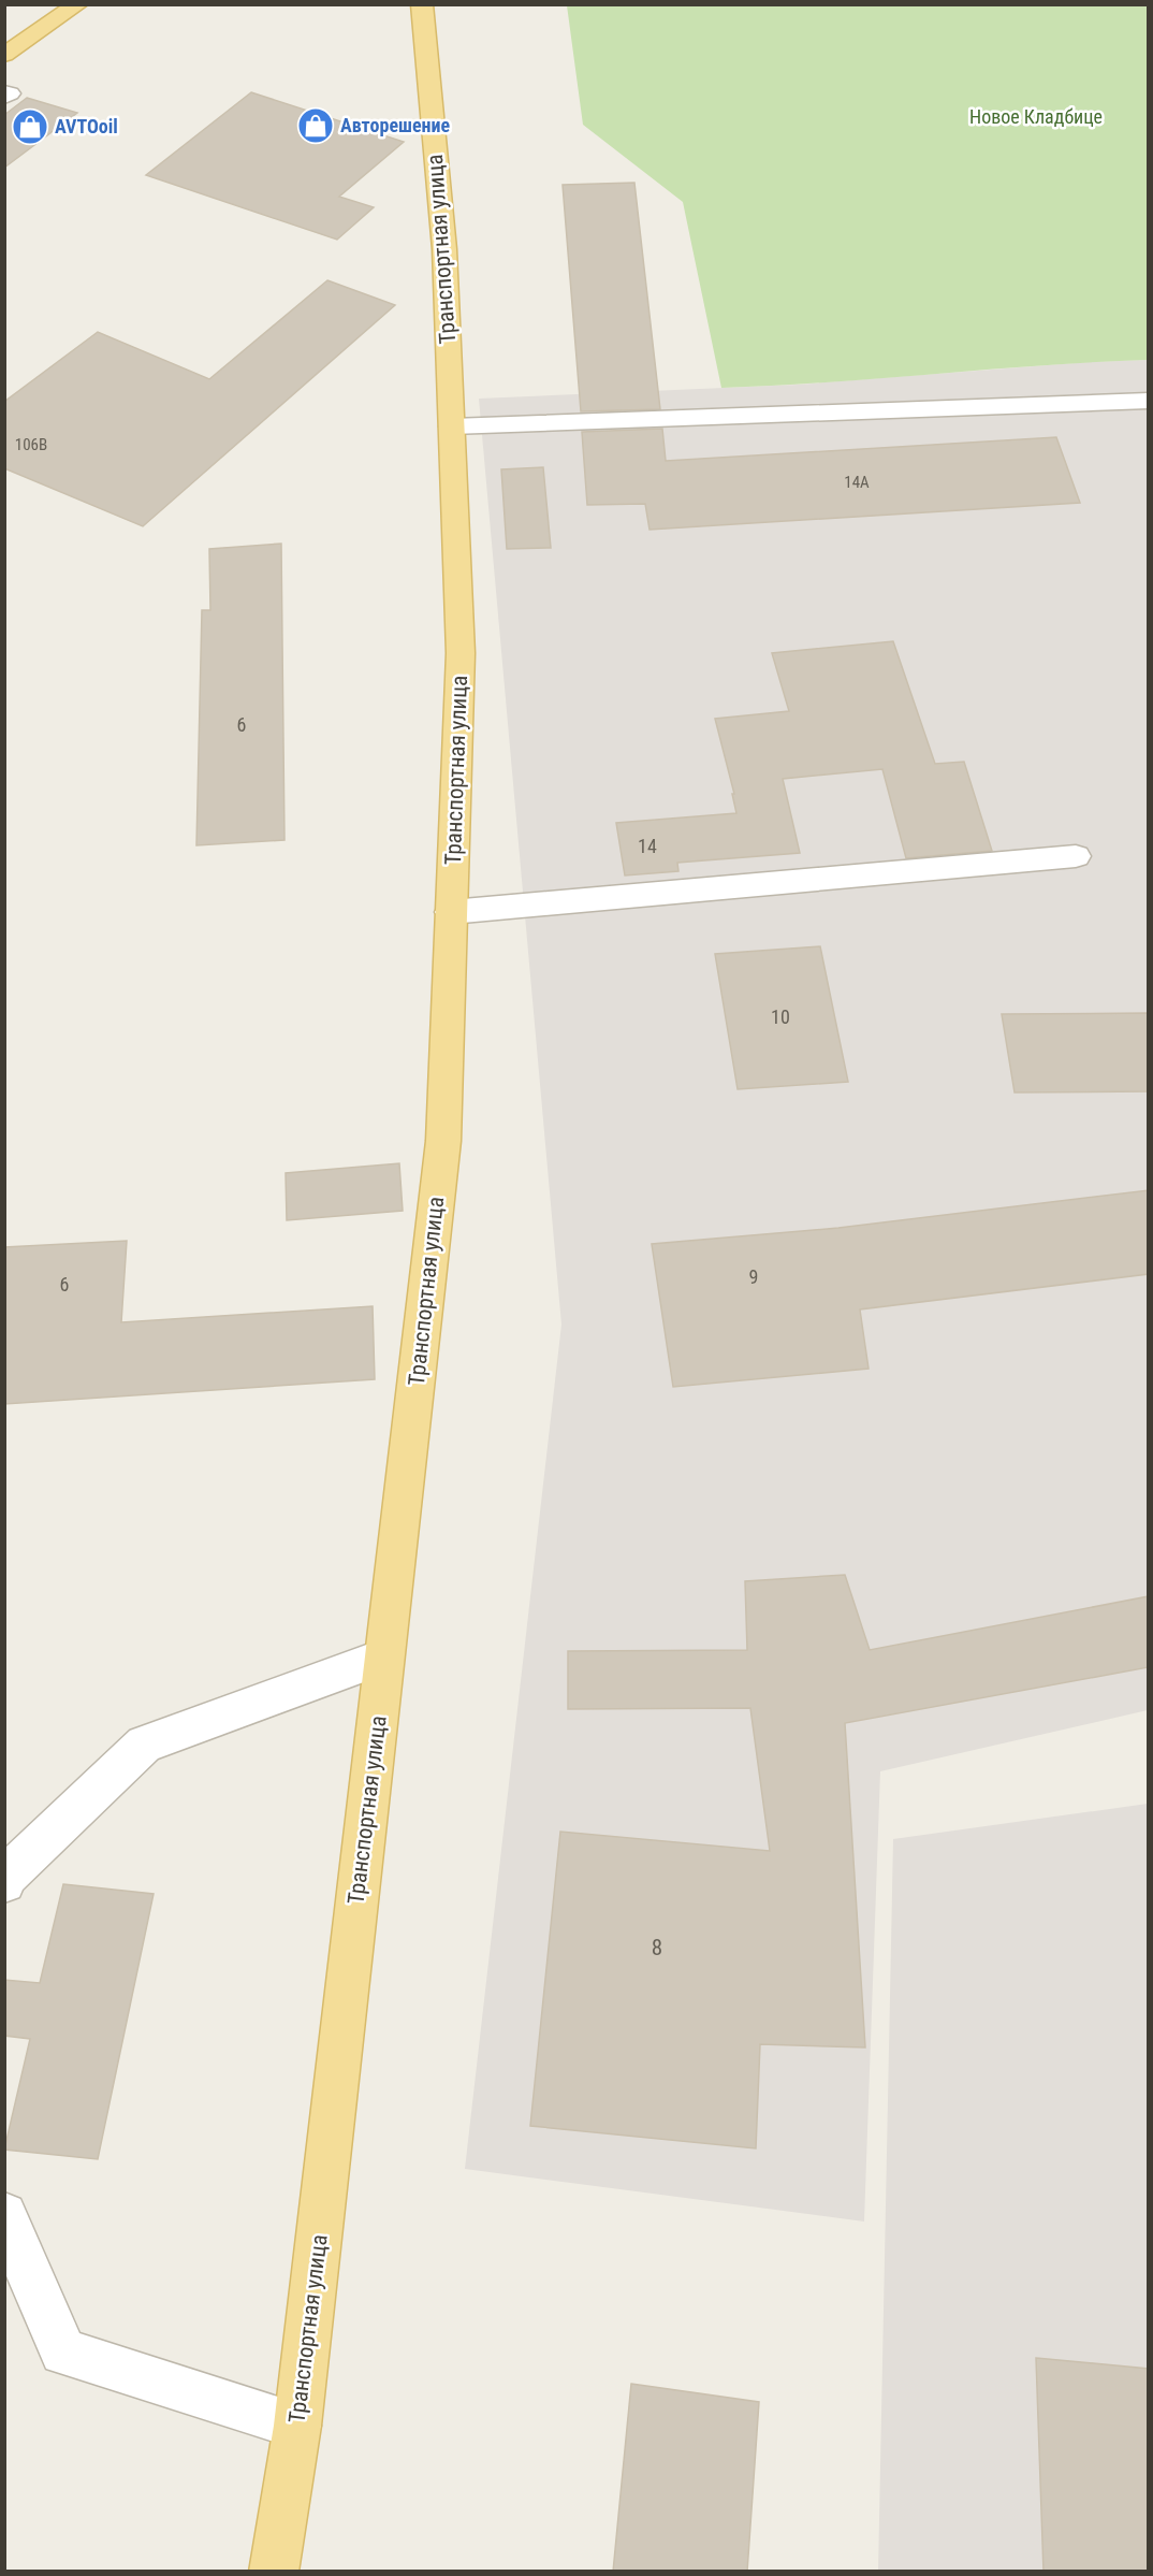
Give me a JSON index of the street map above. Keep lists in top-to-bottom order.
{
  "streets": {
    "main road": ["Транспортная улица"]
  },
  "parks": ["Новое Кладбице"],
  "places": {
    "shop": ["Авторешение", "AVTOoil"]
  },
  "house_numbers": [
    "106В",
    "14А",
    "6",
    "14",
    "10",
    "9",
    "6",
    "8"
  ]
}
